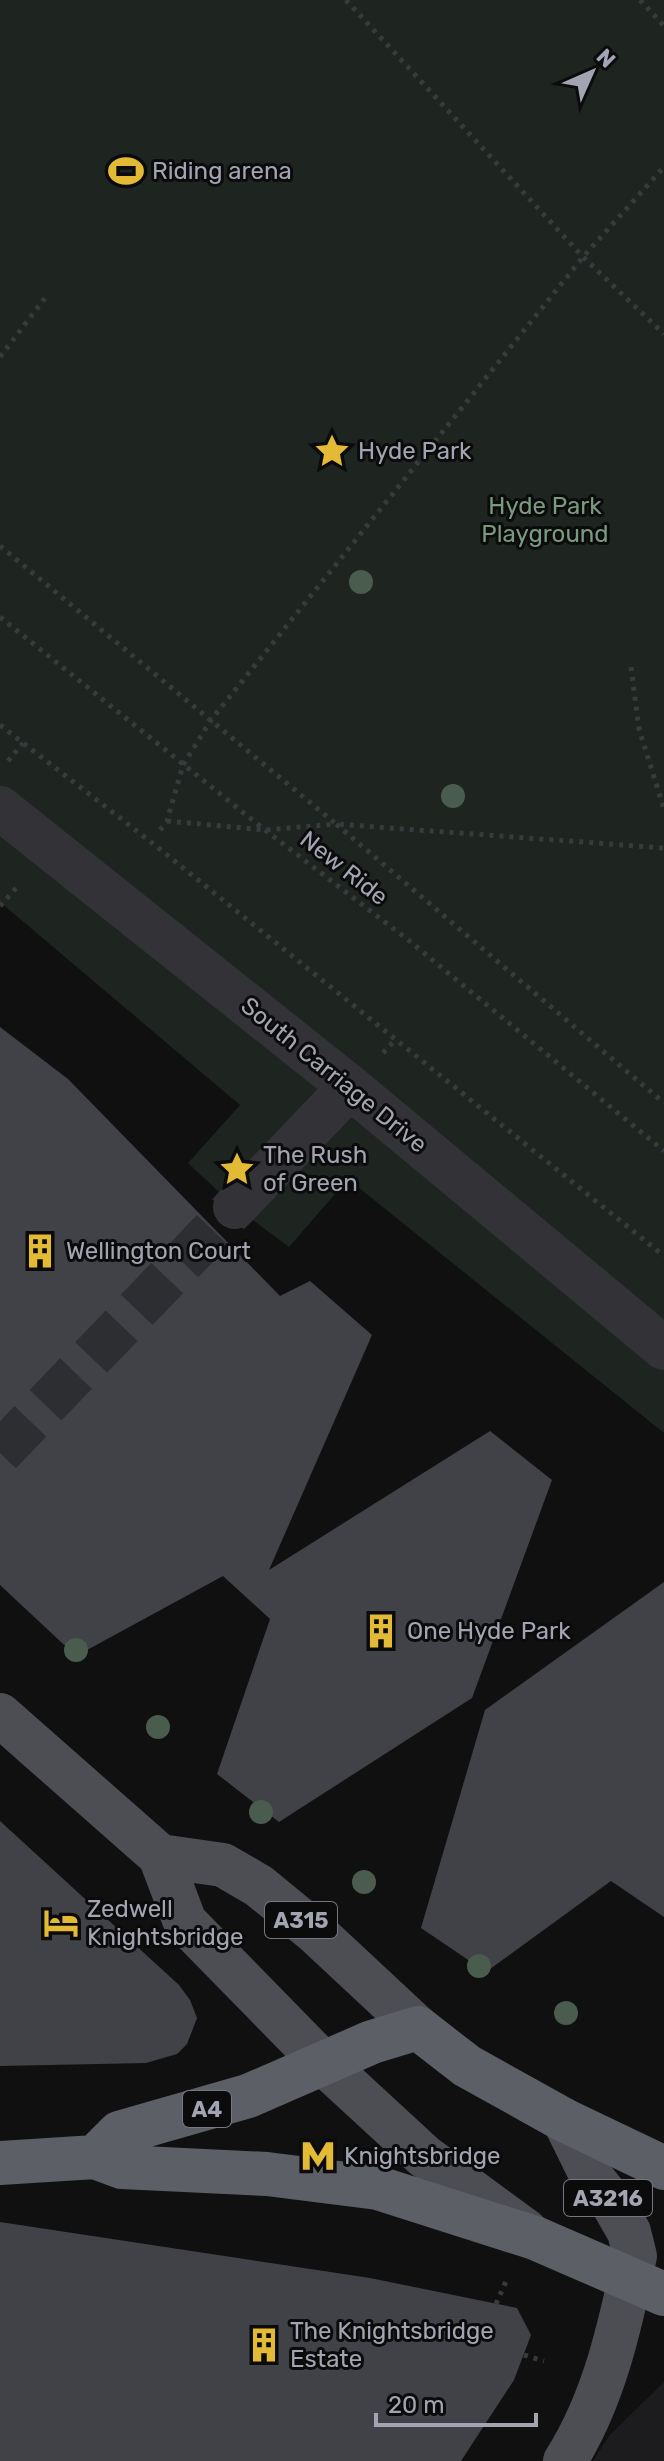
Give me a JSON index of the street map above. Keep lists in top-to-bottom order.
{
  "streets": {
    "highway": ["A4"],
    "main road": ["A315", "A3216"],
    "street": ["South Carriage Drive"],
    "path": ["New Ride"]
  },
  "crossings": [
    ["A315", "A4"]
  ],
  "parks": ["Hyde Park Playground"],
  "places": {
    "sports": ["Riding arena"],
    "place": ["Hyde Park", "The Rush of Green"],
    "building": ["Wellington Court", "One Hyde Park", "The Knightsbridge Estate"],
    "hotel": ["Zedwell Knightsbridge"],
    "metro station": ["Knightsbridge"]
  },
  "scale_bar": "20 m",
  "north": "top right"
}
